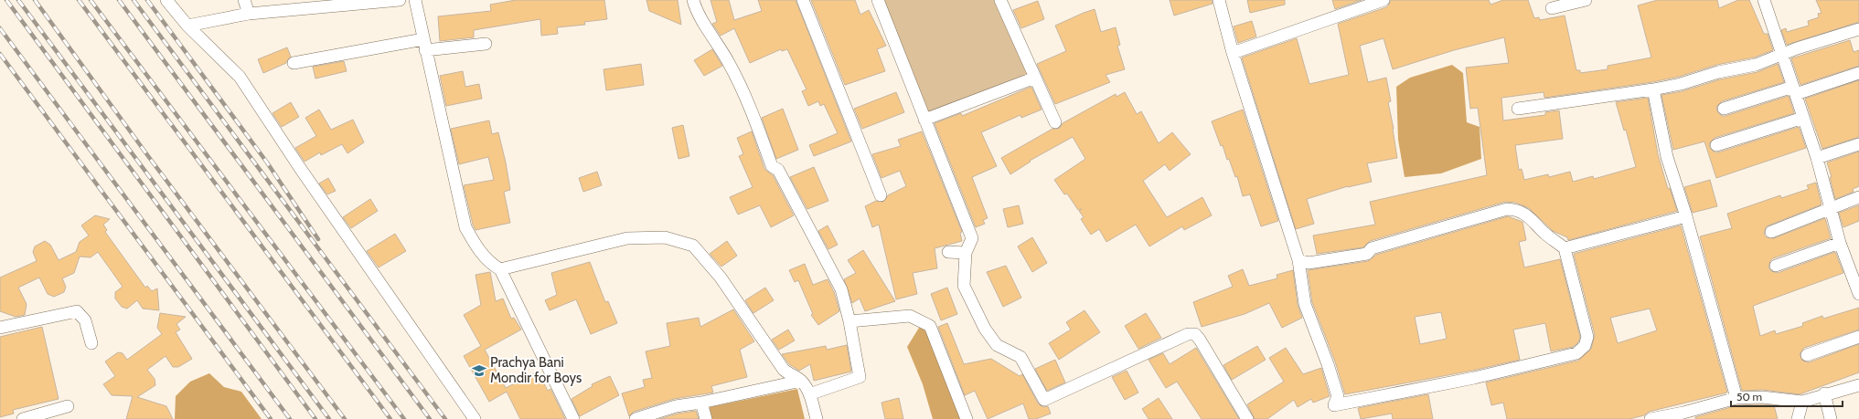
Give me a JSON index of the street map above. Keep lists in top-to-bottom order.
{
  "places": {
    "school or university": ["Prachya Bani Mondir for Boys"]
  },
  "scale_bar": "50 m"
}
